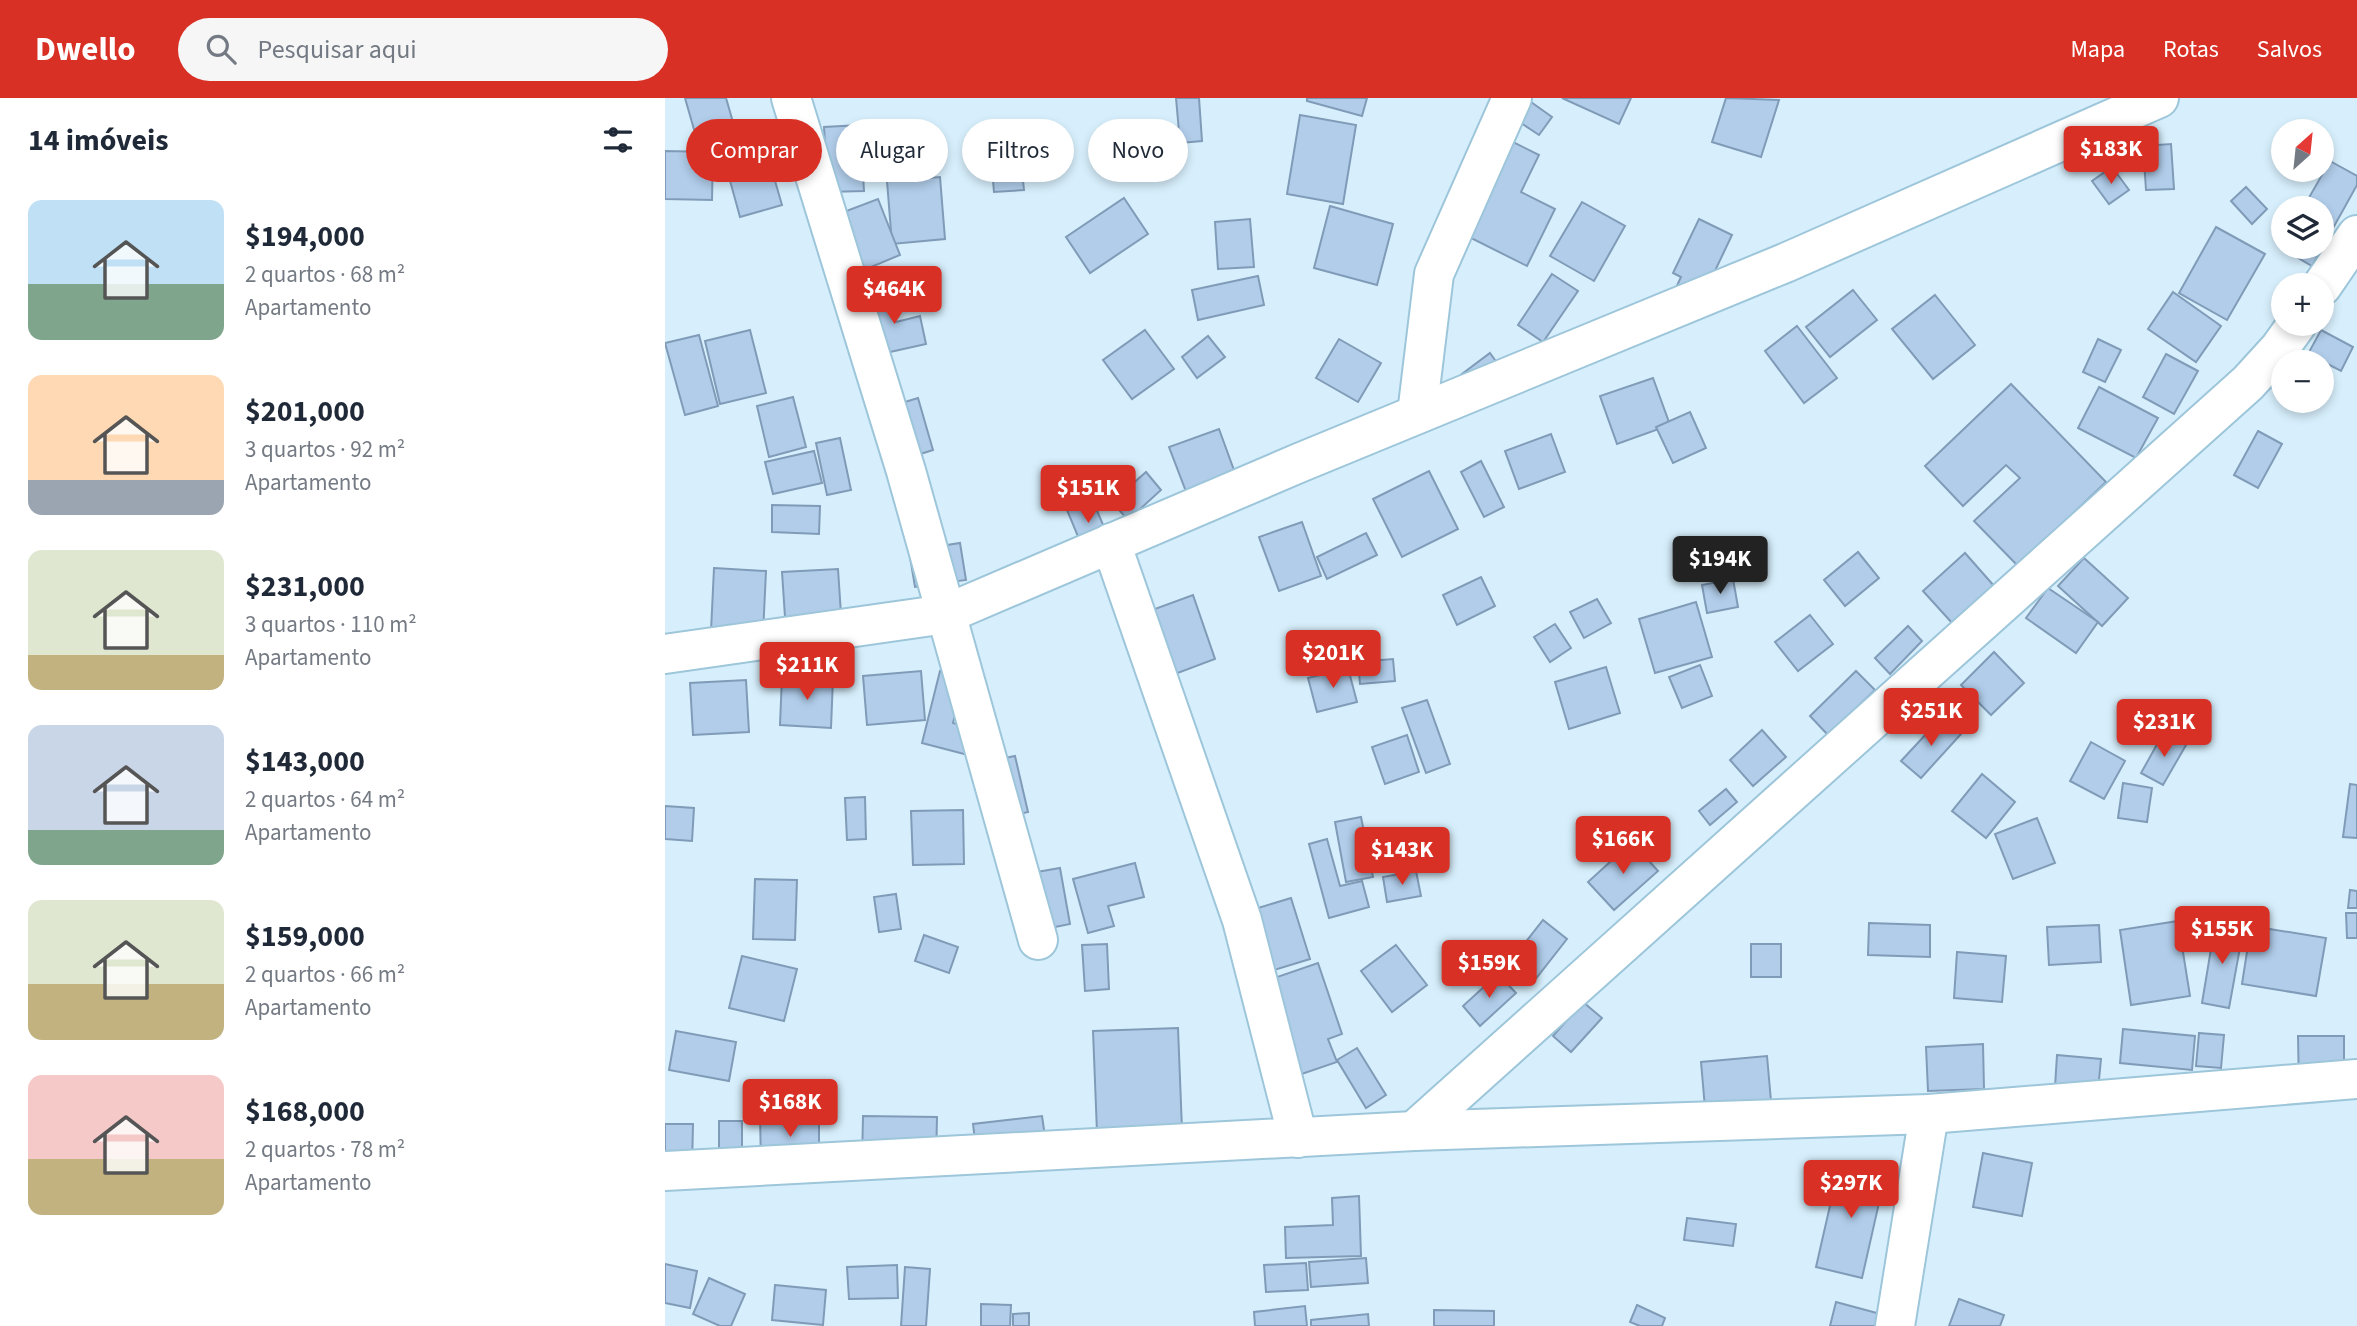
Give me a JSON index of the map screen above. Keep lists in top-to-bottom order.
{
  "north": "top right",
  "page": {
    "header": "Dwello",
    "search": "Pesquisar aqui",
    "nav": ["Mapa", "Rotas", "Salvos"],
    "heading": "14 imóveis",
    "map_buttons": ["+", "−"],
    "chip": [
      "Comprar",
      "Alugar",
      "Filtros",
      "Novo"
    ],
    "price": [
      "$183K",
      "$464K",
      "$151K",
      "$194K",
      "$201K",
      "$211K",
      "$251K",
      "$231K",
      "$166K",
      "$143K",
      "$155K",
      "$159K",
      "$168K",
      "$297K"
    ],
    "list": [
      {
        "name": "$194,000",
        "note": "2 quartos · 68 m² · Apartamento"
      },
      {
        "name": "$201,000",
        "note": "3 quartos · 92 m² · Apartamento"
      },
      {
        "name": "$231,000",
        "note": "3 quartos · 110 m² · Apartamento"
      },
      {
        "name": "$143,000",
        "note": "2 quartos · 64 m² · Apartamento"
      },
      {
        "name": "$159,000",
        "note": "2 quartos · 66 m² · Apartamento"
      },
      {
        "name": "$168,000",
        "note": "2 quartos · 78 m² · Apartamento"
      }
    ]
  }
}
